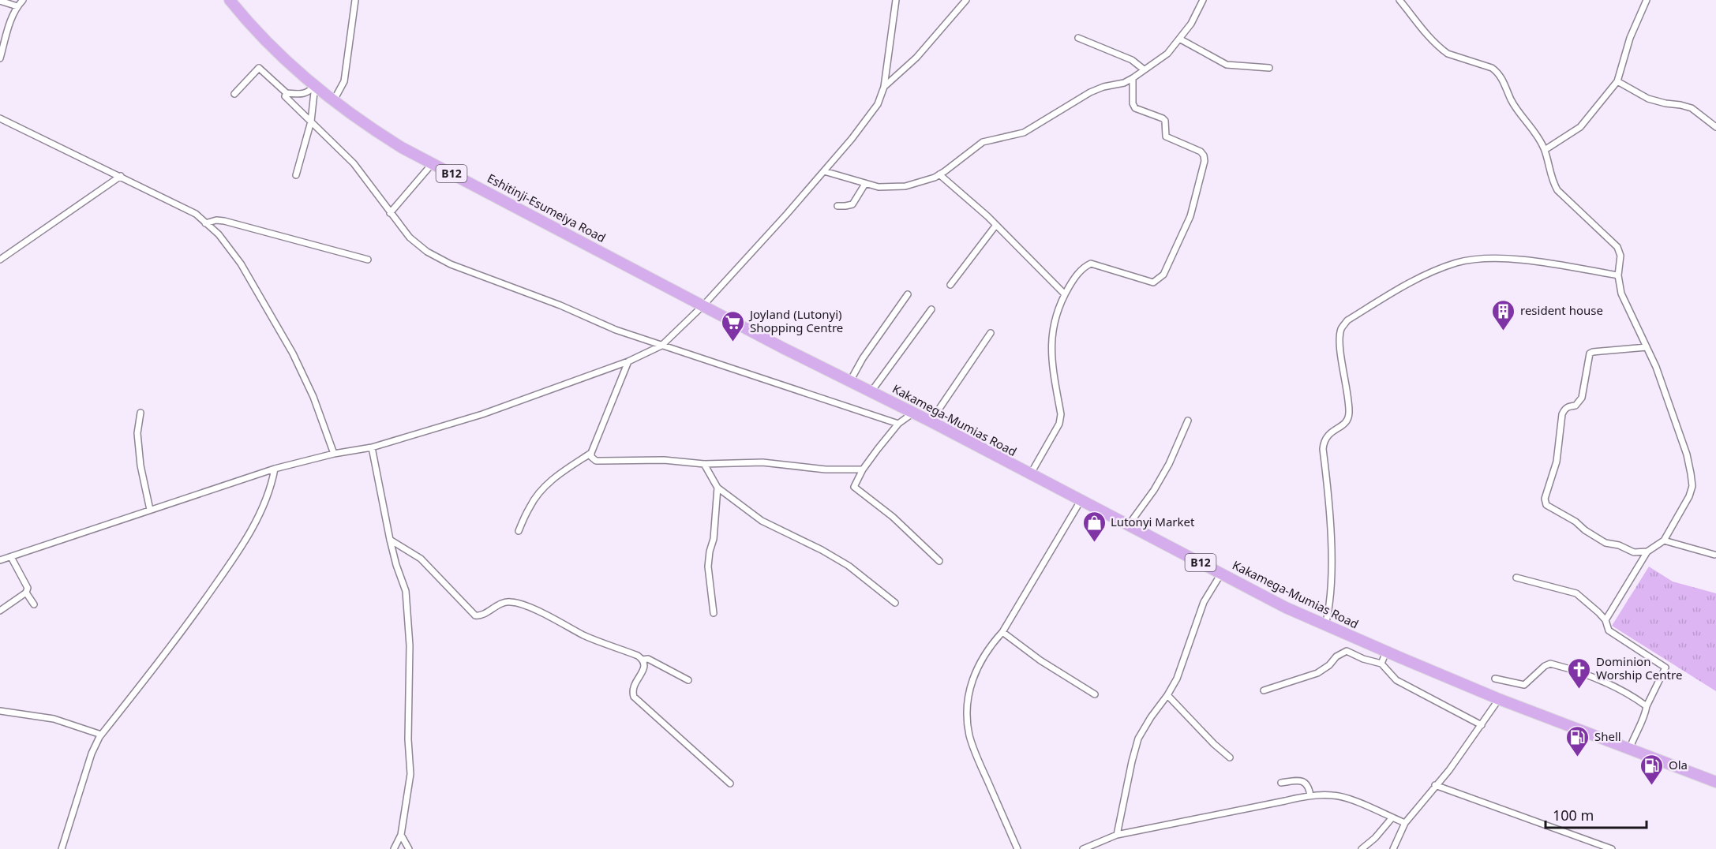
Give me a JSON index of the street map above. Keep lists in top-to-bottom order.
{
  "streets": {
    "highway": ["B12", "Eshitinji-Esumeiya Road", "Kakamega-Mumias Road"]
  },
  "crossings": [
    ["Eshitinji-Esumeiya Road", "Kakamega-Mumias Road"]
  ],
  "places": {
    "building": ["resident house"],
    "supermarket": ["Joyland (Lutonyi) Shopping Centre"],
    "shop": ["Lutonyi Market"],
    "church": ["Dominion Worship Centre"],
    "fuel station": ["Shell", "Ola"]
  },
  "scale_bar": "100 m"
}
